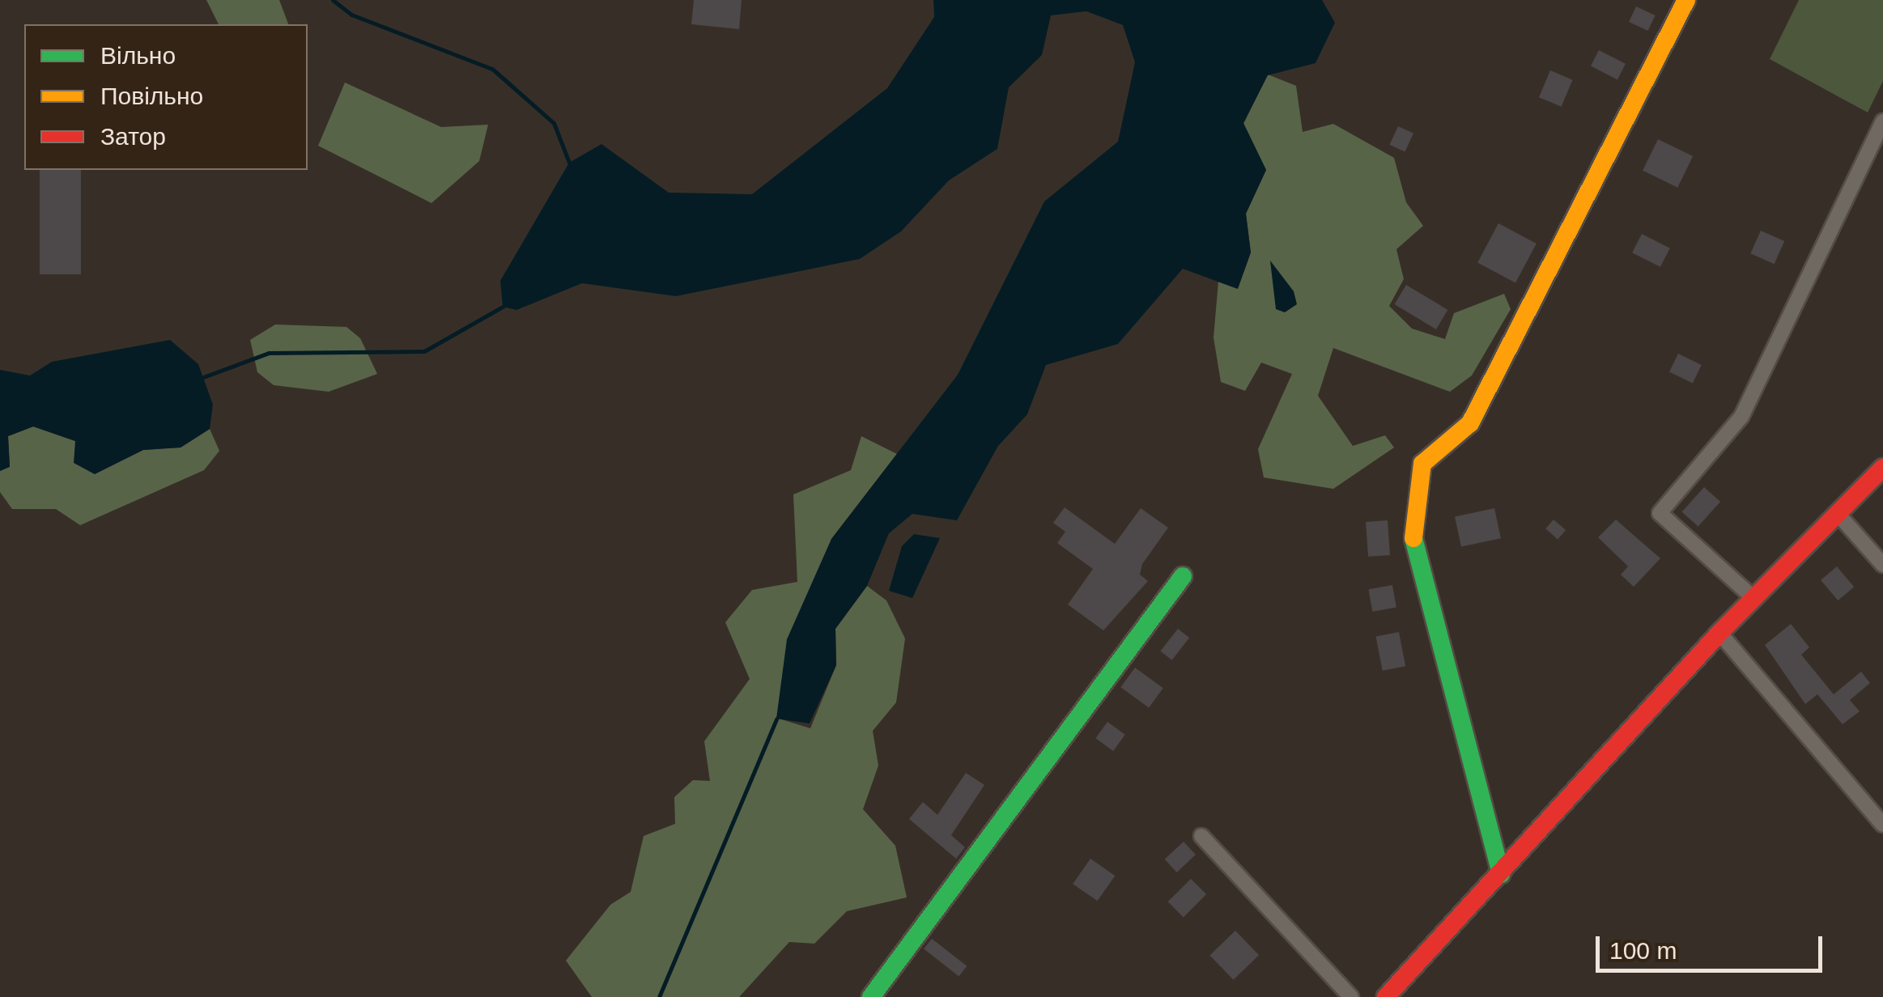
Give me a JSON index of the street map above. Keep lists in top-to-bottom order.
{
  "legend": ["Вільно", "Повільно", "Затор"],
  "scale_bar": "100 m"
}
